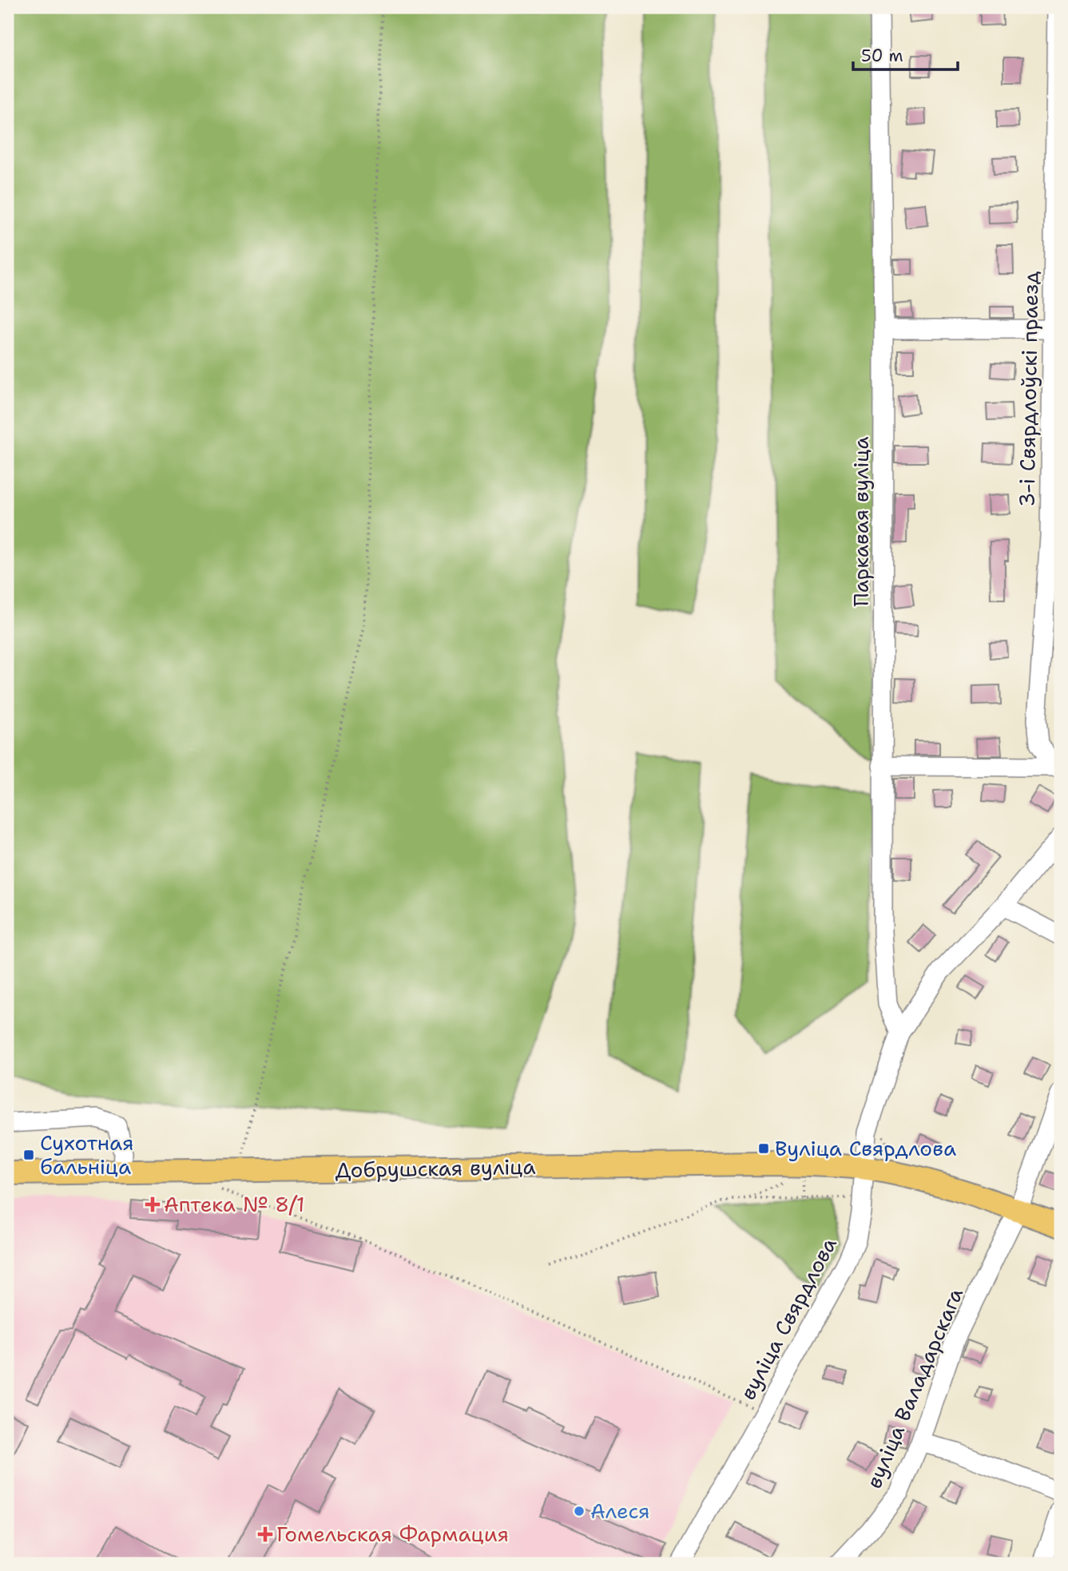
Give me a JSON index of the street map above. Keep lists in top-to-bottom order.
{
  "streets": {
    "main road": ["Добрушская вуліца"],
    "street": [
      "3-і Свярдлоўскі праезд",
      "Паркавая вуліца",
      "вуліца Свярдлова",
      "вуліца Валадарскага"
    ]
  },
  "crossings": [
    ["Паркавая вуліца", "вуліца Свярдлова"],
    ["Добрушская вуліца", "вуліца Свярдлова"],
    ["Добрушская вуліца", "вуліца Валадарскага"]
  ],
  "places": {
    "transit": ["Вуліца Свярдлова", "Сухотная бальніца"],
    "health": ["Аптека № 8/1", "Гомельская Фармация"],
    "other": ["Алеся"]
  },
  "scale_bar": "50 m"
}
